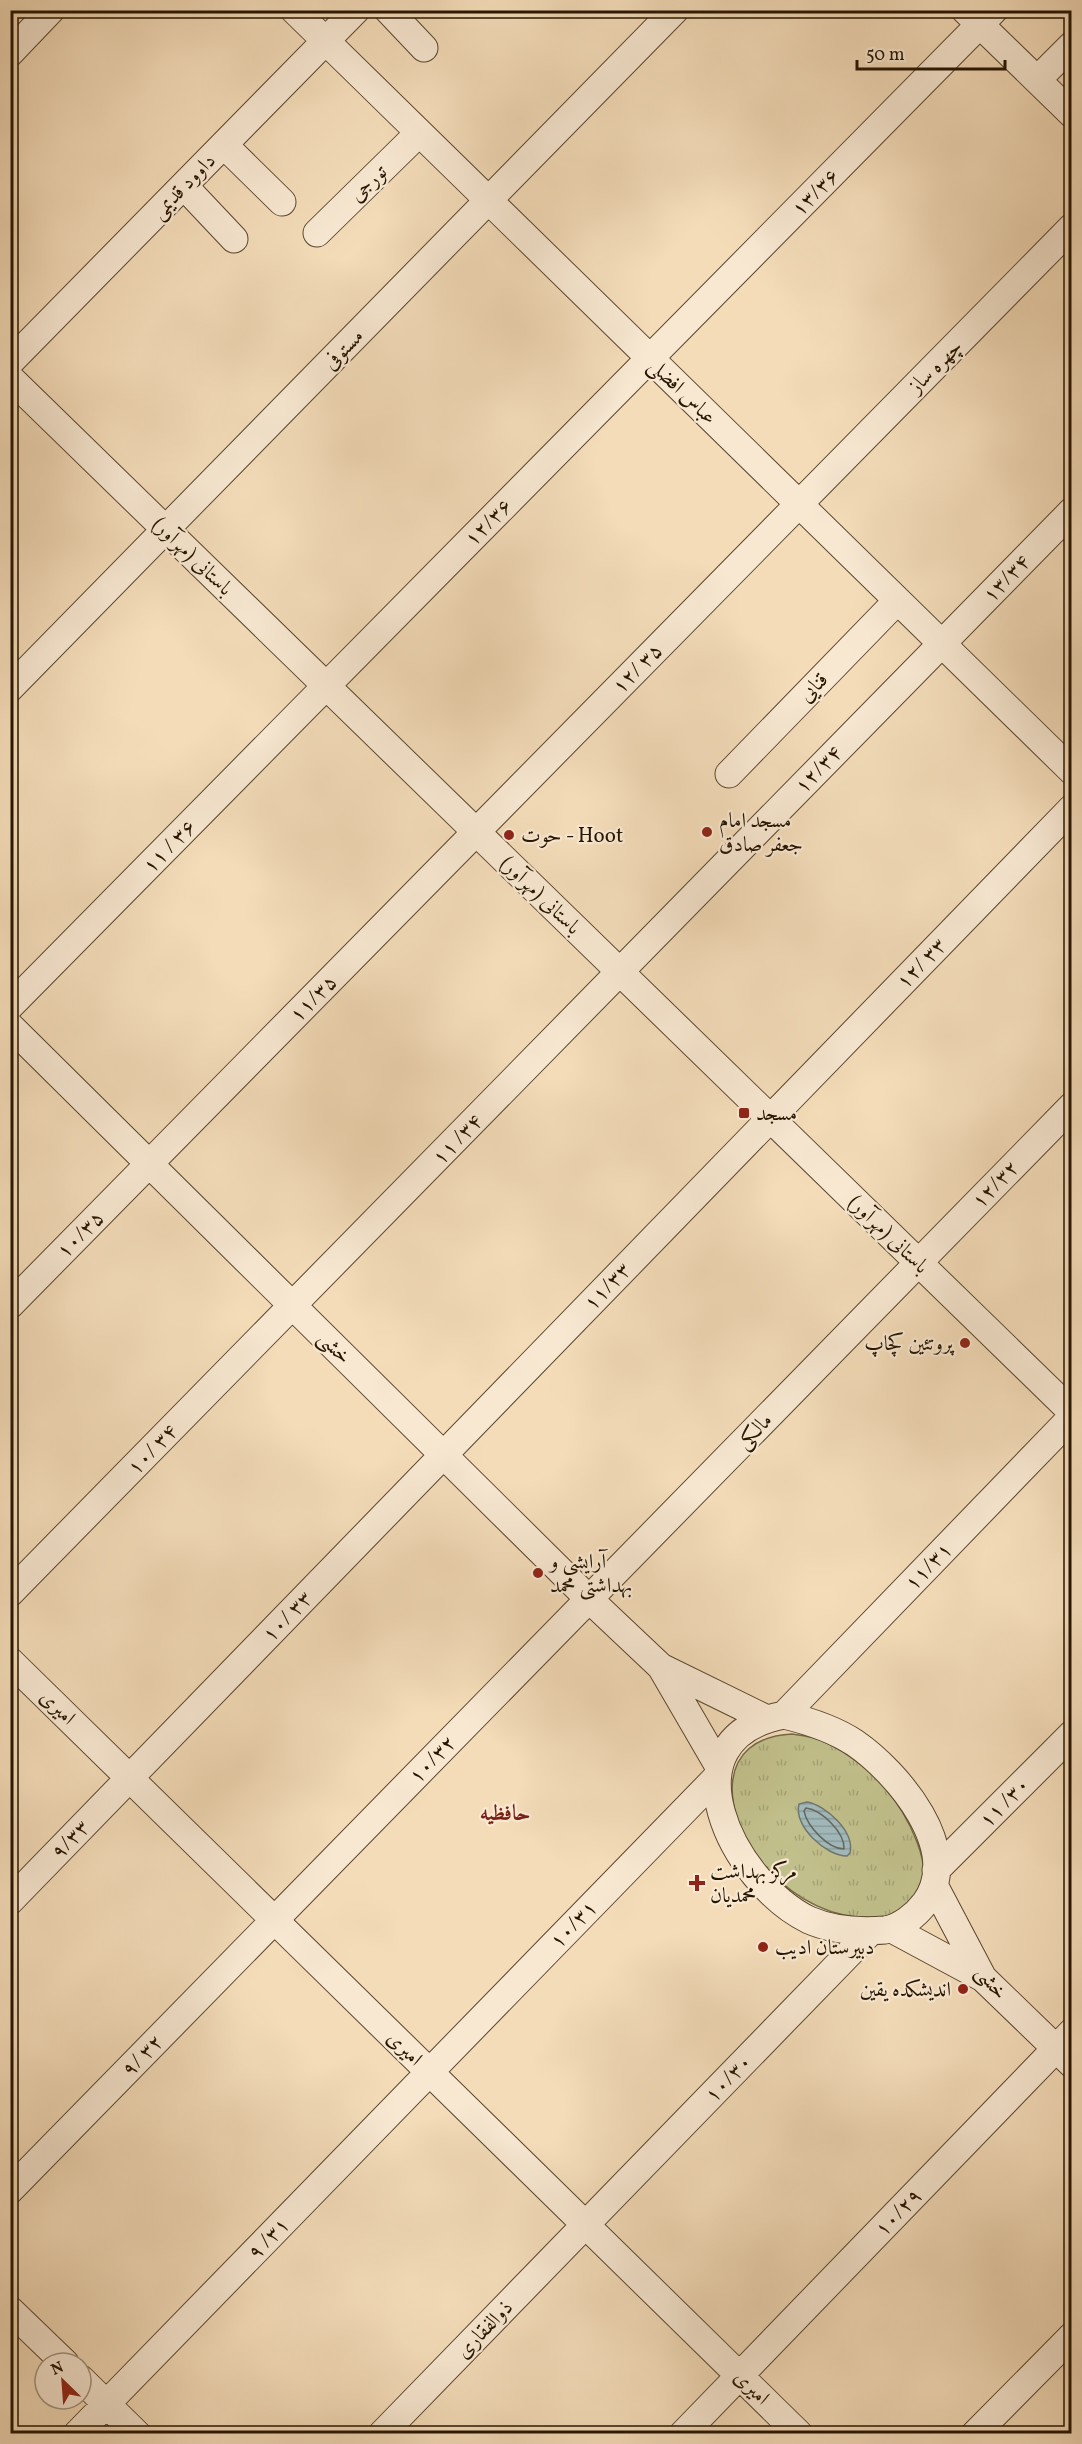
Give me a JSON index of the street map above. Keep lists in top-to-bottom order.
{
  "streets": {
    "street": [
      "تورجی",
      "داوود قدیمی",
      "۱۳/۳۶",
      "مستوفی",
      "چهره ساز",
      "عباس افضلی",
      "۱۲/۳۶",
      "باستانی (مهرآور)",
      "۱۳/۳۴",
      "۱۲/ ۳۵",
      "قنایی",
      "۱۲/۳۴",
      "۱۱ / ۳۶",
      "۱۲/ ۳۳",
      "۱۱/۳۵",
      "۱۱ /۳۴",
      "۱۲/۳۲",
      "۱۰/۳۵",
      "۱۱/۳۳",
      "خشی",
      "مالکی",
      "۱۰/ ۳۴",
      "۱۱/۳۱",
      "۱۰/ ۳۳",
      "امیری",
      "۱۰/۳۲",
      "۱۱ /۳۰",
      "۹/۳۳",
      "۱۰/۳۱",
      "۹/ ۳۲",
      "۱۰/۳۰",
      "۱۰/۲۹",
      "۹ /۳۱",
      "ذوالفقاری"
    ]
  },
  "crossings": [
    ["تورجی", "عباس افضلی"],
    ["داوود قدیمی", "عباس افضلی"],
    ["۱۳/۳۶", "عباس افضلی"],
    ["۱۳/۳۶", "۱۲/۳۶"],
    ["مستوفی", "عباس افضلی"],
    ["مستوفی", "باستانی (مهرآور)"],
    ["چهره ساز", "عباس افضلی"],
    ["چهره ساز", "۱۲/ ۳۵"],
    ["عباس افضلی", "۱۲/۳۶"],
    ["عباس افضلی", "۱۳/۳۴"],
    ["عباس افضلی", "۱۲/ ۳۵"],
    ["عباس افضلی", "قنایی"],
    ["عباس افضلی", "۱۲/۳۴"],
    ["۱۲/۳۶", "باستانی (مهرآور)"],
    ["۱۲/۳۶", "۱۱ / ۳۶"],
    ["باستانی (مهرآور)", "۱۲/ ۳۵"],
    ["باستانی (مهرآور)", "۱۲/۳۴"],
    ["باستانی (مهرآور)", "۱۱ / ۳۶"],
    ["باستانی (مهرآور)", "۱۲/ ۳۳"],
    ["باستانی (مهرآور)", "۱۱/۳۵"],
    ["باستانی (مهرآور)", "۱۱ /۳۴"],
    ["باستانی (مهرآور)", "۱۲/۳۲"],
    ["باستانی (مهرآور)", "۱۱/۳۳"],
    ["باستانی (مهرآور)", "مالکی"],
    ["۱۳/۳۴", "۱۲/۳۴"],
    ["۱۲/ ۳۵", "۱۱/۳۵"],
    ["۱۲/۳۴", "۱۱ /۳۴"],
    ["۱۲/ ۳۳", "۱۱/۳۳"],
    ["۱۱/۳۵", "۱۰/۳۵"],
    ["۱۱/۳۵", "خشی"],
    ["۱۱ /۳۴", "خشی"],
    ["۱۱ /۳۴", "۱۰/ ۳۴"],
    ["۱۲/۳۲", "مالکی"],
    ["۱۰/۳۵", "خشی"],
    ["۱۱/۳۳", "خشی"],
    ["۱۱/۳۳", "۱۰/ ۳۳"],
    ["خشی", "مالکی"],
    ["خشی", "۱۰/ ۳۴"],
    ["خشی", "۱۱/۳۱"],
    ["خشی", "۱۰/ ۳۳"],
    ["خشی", "۱۰/۳۲"],
    ["خشی", "۱۱ /۳۰"],
    ["خشی", "۱۰/۳۱"],
    ["خشی", "۱۰/۳۰"],
    ["خشی", "۱۰/۲۹"],
    ["مالکی", "۱۰/۳۲"],
    ["۱۱/۳۱", "۱۱ /۳۰"],
    ["۱۱/۳۱", "۱۰/۳۱"],
    ["۱۱/۳۱", "۱۰/۳۰"],
    ["۱۰/ ۳۳", "امیری"],
    ["۱۰/ ۳۳", "۹/۳۳"],
    ["امیری", "۱۰/۳۲"],
    ["امیری", "۹/۳۳"],
    ["امیری", "۱۰/۳۱"],
    ["امیری", "۹/ ۳۲"],
    ["امیری", "۱۰/۳۰"],
    ["امیری", "۱۰/۲۹"],
    ["امیری", "۹ /۳۱"],
    ["امیری", "ذوالفقاری"],
    ["۱۰/۳۲", "۹/ ۳۲"],
    ["۱۱ /۳۰", "۱۰/۳۱"],
    ["۱۱ /۳۰", "۱۰/۳۰"],
    ["۱۰/۳۱", "۱۰/۳۰"],
    ["۱۰/۳۱", "۹ /۳۱"],
    ["۱۰/۳۰", "ذوالفقاری"]
  ],
  "districts": ["حافظیه"],
  "places": {
    "other": [
      "مسجد امام جعفر صادق",
      "حوت - Hoot",
      "پروتئین کچاپ",
      "آرایشی و بهداشتی محمد",
      "دبیرستان ادیب",
      "اندیشکده یقین"
    ],
    "transit": ["مسجد"],
    "health": ["مرکز بهداشت محمدیان"]
  },
  "scale_bar": "50 m",
  "north": "top left"
}
